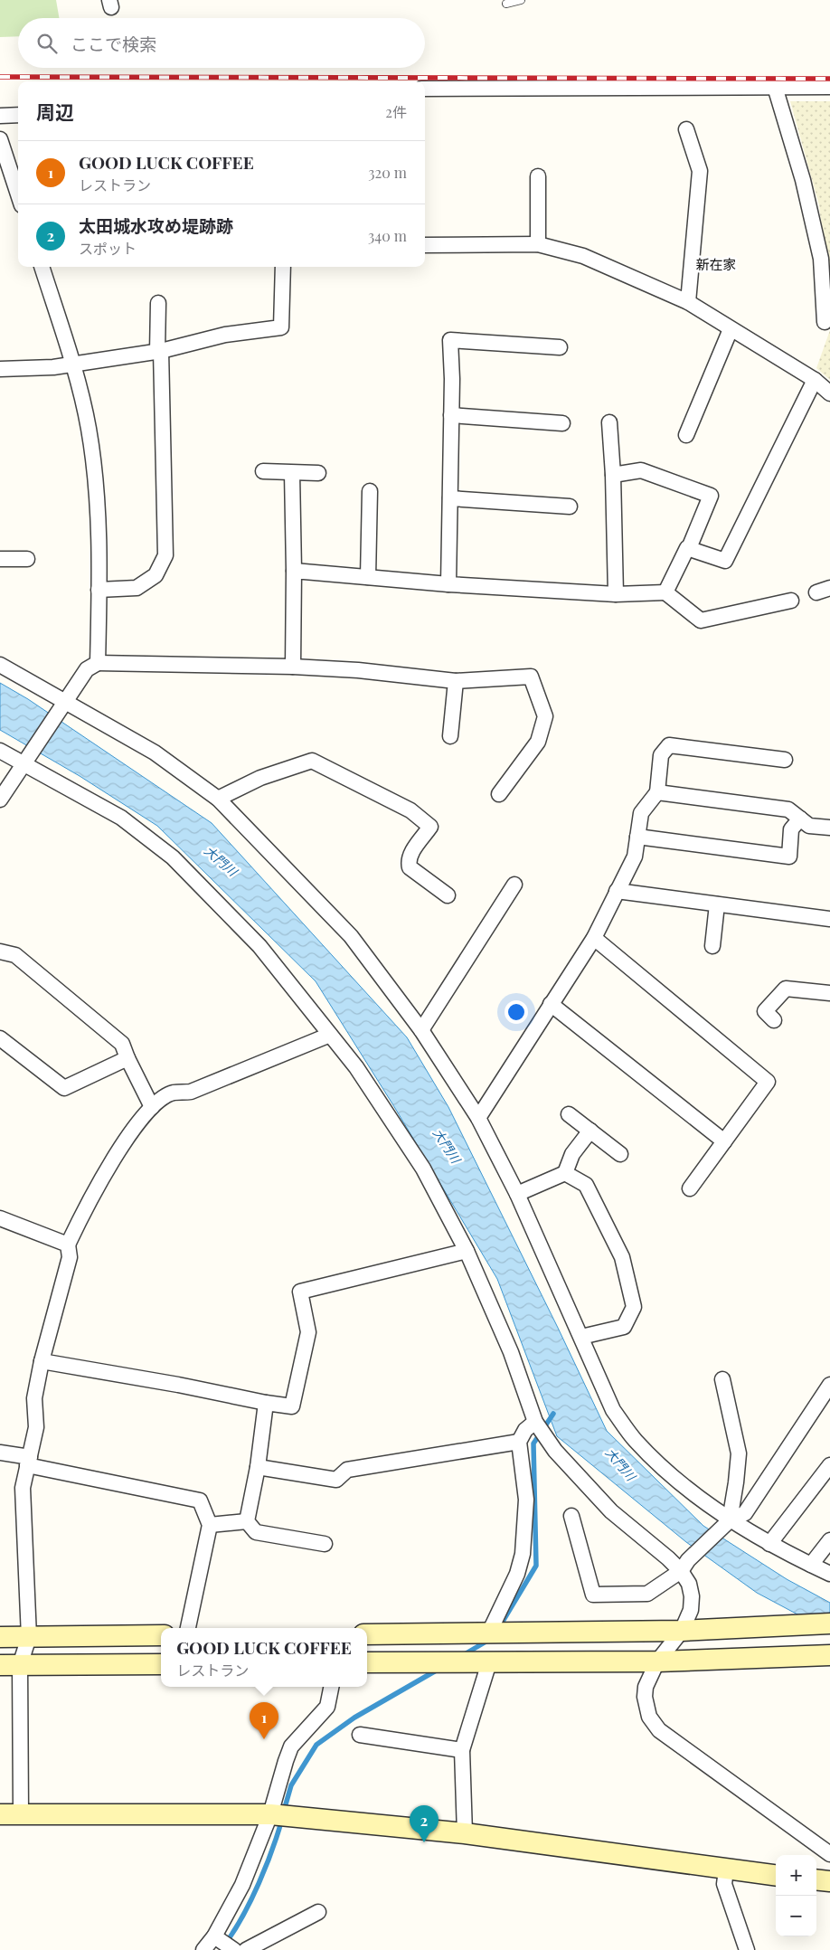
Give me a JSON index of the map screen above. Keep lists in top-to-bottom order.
{
  "districts": ["新在家"],
  "water": ["大門川"],
  "page": {
    "search": "ここで検索",
    "heading": ["周辺", "2件"],
    "list": [
      {
        "mark": "1",
        "name": "GOOD LUCK COFFEE",
        "note": "レストラン",
        "value": "320 m"
      },
      {
        "mark": "2",
        "name": "太田城水攻め堤跡跡",
        "note": "スポット",
        "value": "340 m"
      }
    ],
    "popup": ["GOOD LUCK COFFEE", "レストラン"],
    "pins": ["1", "2"],
    "map_buttons": ["+", "−"]
  }
}
